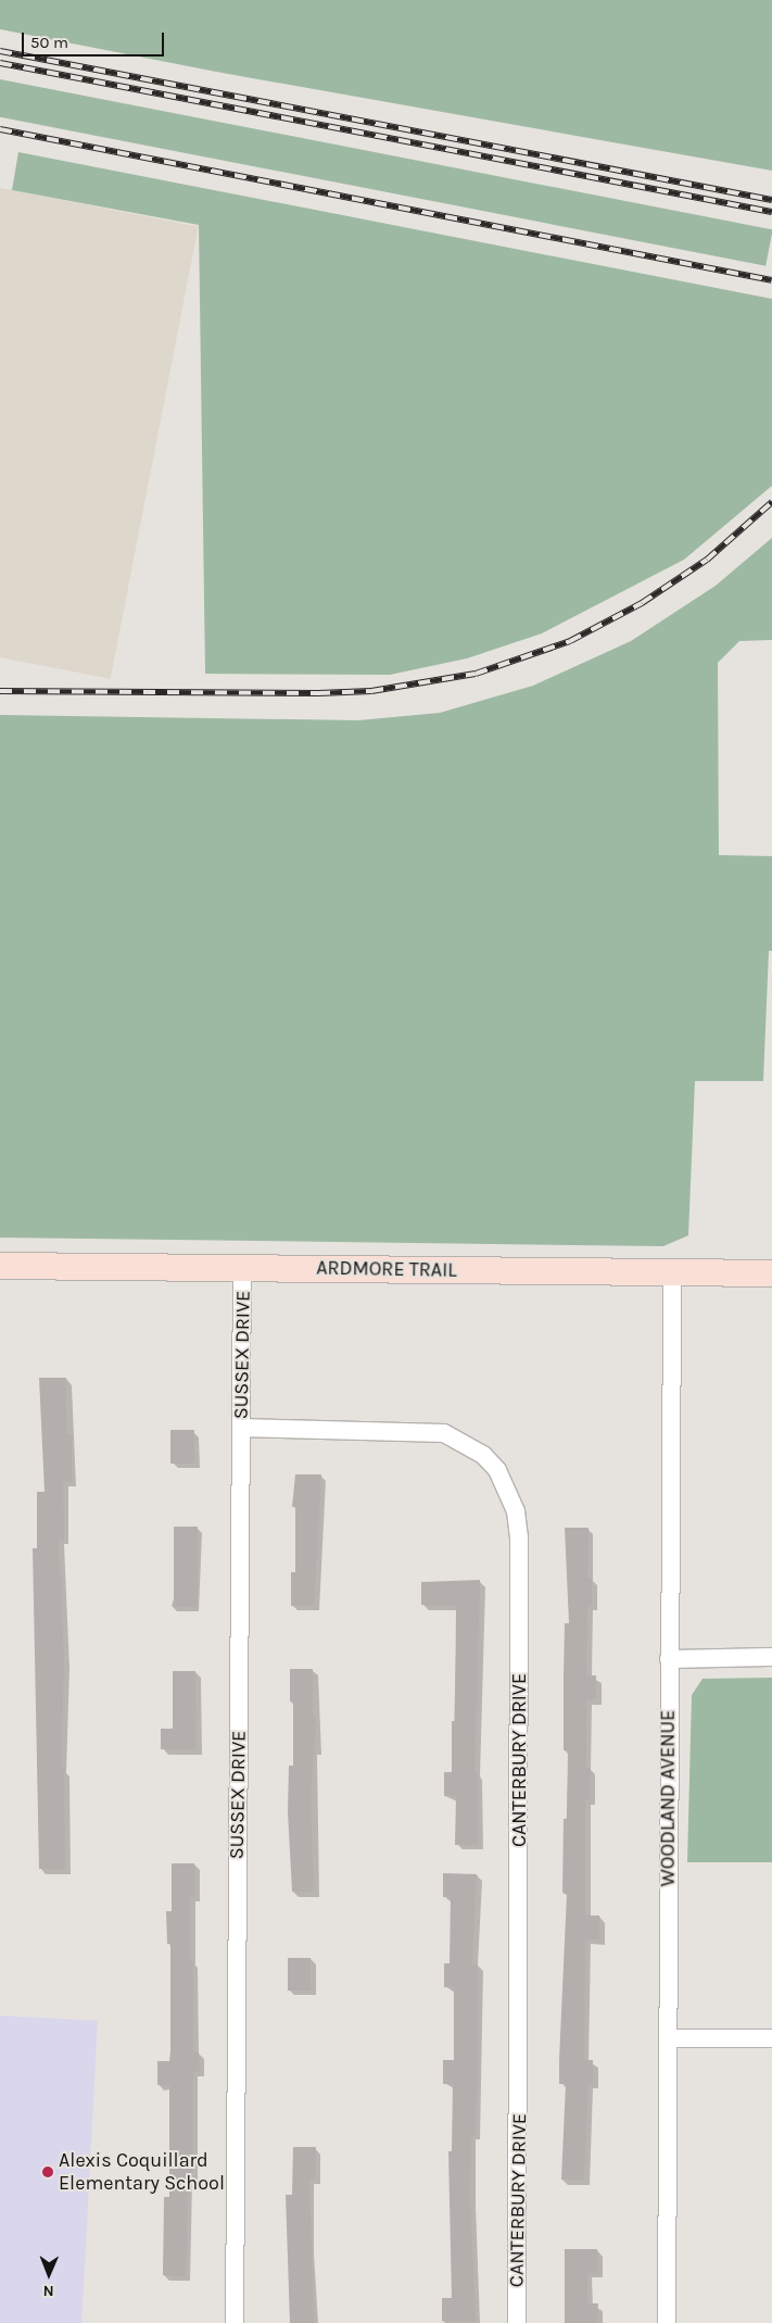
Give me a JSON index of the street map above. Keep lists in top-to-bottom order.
{
  "streets": {
    "street": [
      "ARDMORE TRAIL",
      "SUSSEX DRIVE",
      "CANTERBURY DRIVE",
      "WOODLAND AVENUE"
    ]
  },
  "crossings": [
    ["ARDMORE TRAIL", "SUSSEX DRIVE"],
    ["ARDMORE TRAIL", "WOODLAND AVENUE"],
    ["SUSSEX DRIVE", "CANTERBURY DRIVE"]
  ],
  "places": ["Alexis Coquillard Elementary School"],
  "scale_bar": "50 m",
  "north": "bottom"
}
